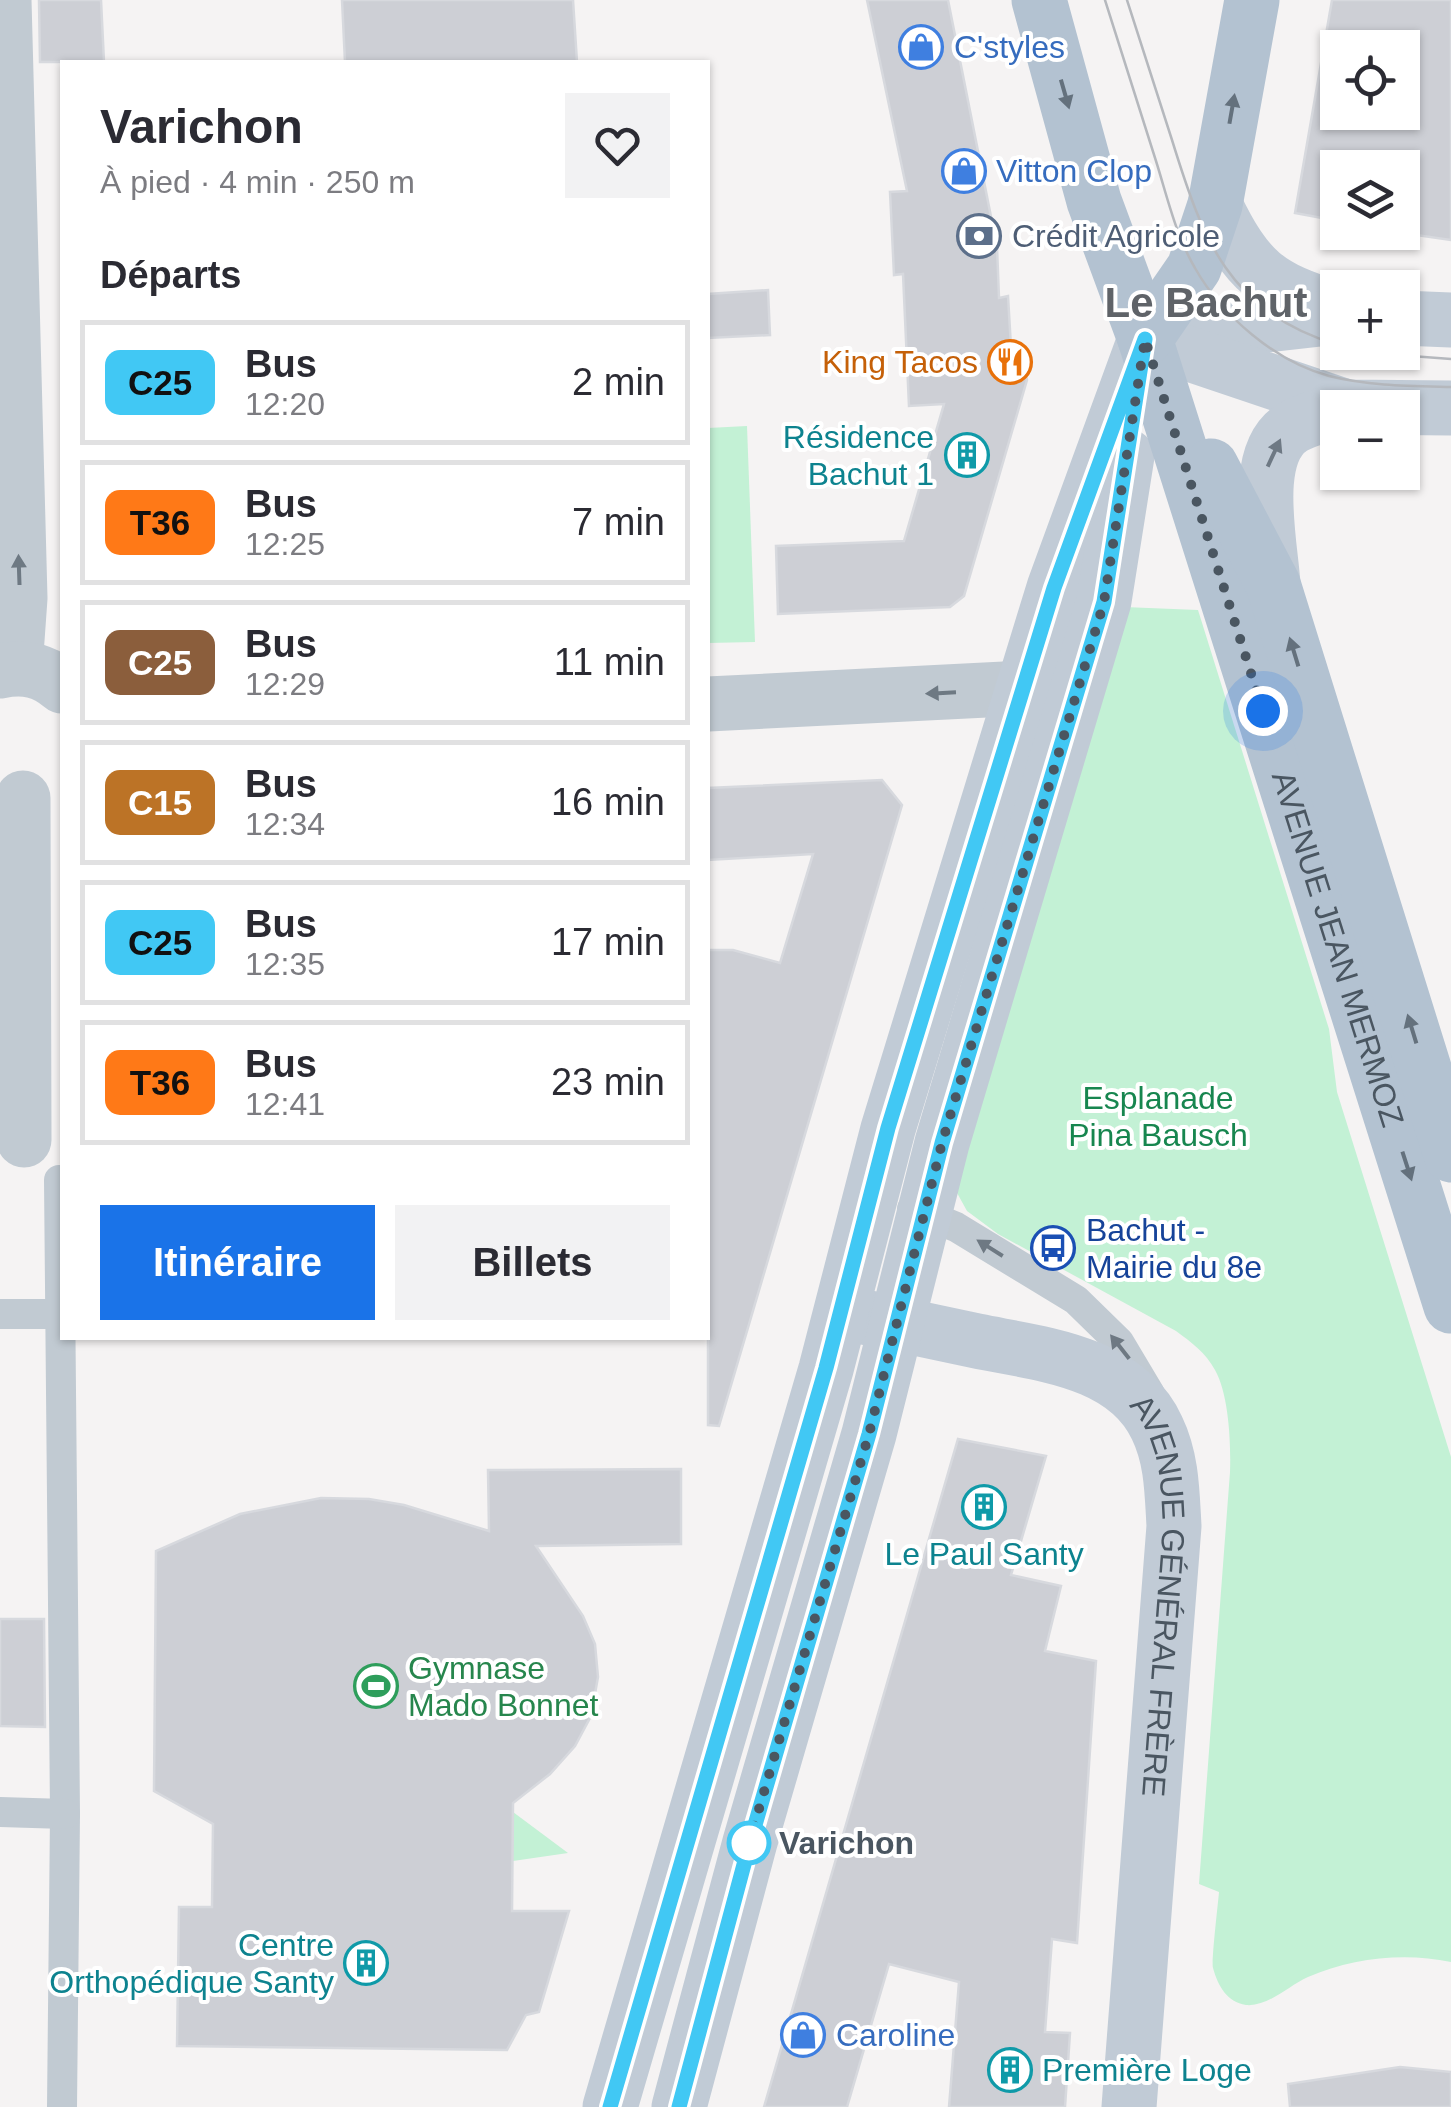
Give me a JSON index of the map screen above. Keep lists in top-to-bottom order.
{
  "streets": {
    "main road": ["AVENUE JEAN MERMOZ", "AVENUE GÉNÉRAL FRÈRE"]
  },
  "districts": ["Le Bachut"],
  "parks": ["Esplanade Pina Bausch"],
  "places": {
    "shop": ["C'styles", "Vitton Clop", "Caroline"],
    "bank": ["Crédit Agricole"],
    "restaurant": ["King Tacos"],
    "building": [
      "Résidence Bachut 1",
      "Le Paul Santy",
      "Centre Orthopédique Santy",
      "Première Loge"
    ],
    "bus stop": ["Bachut - Mairie du 8e"],
    "sports": ["Gymnase Mado Bonnet"],
    "other": ["Varichon"]
  },
  "lines": ["bus line C25"],
  "page": {
    "map_buttons": ["+", "−"],
    "heading": [
      ["Varichon", "À pied · 4 min · 250 m"],
      "Départs"
    ],
    "list": [
      {
        "mark": "C25",
        "name": "Bus",
        "note": "12:20",
        "value": "2 min"
      },
      {
        "mark": "T36",
        "name": "Bus",
        "note": "12:25",
        "value": "7 min"
      },
      {
        "mark": "C25",
        "name": "Bus",
        "note": "12:29",
        "value": "11 min"
      },
      {
        "mark": "C15",
        "name": "Bus",
        "note": "12:34",
        "value": "16 min"
      },
      {
        "mark": "C25",
        "name": "Bus",
        "note": "12:35",
        "value": "17 min"
      },
      {
        "mark": "T36",
        "name": "Bus",
        "note": "12:41",
        "value": "23 min"
      }
    ],
    "buttons": ["Itinéraire", "Billets"]
  }
}
